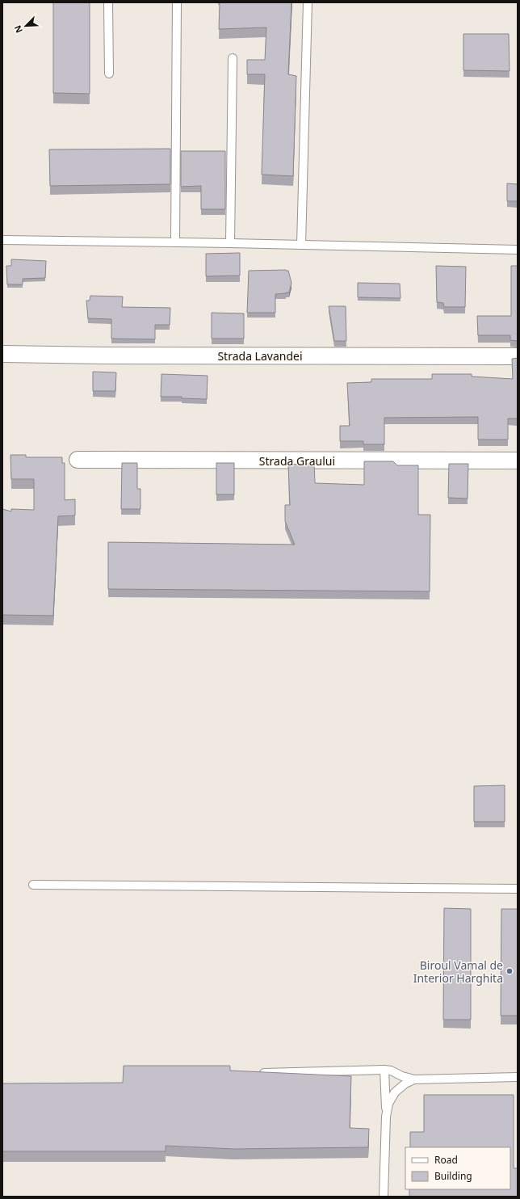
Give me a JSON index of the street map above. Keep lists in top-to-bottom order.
{
  "streets": {
    "street": ["Strada Lavandei", "Strada Graului"]
  },
  "places": ["Biroul Vamal de Interior Harghita"],
  "legend": ["Road", "Building"],
  "north": "bottom left"
}
